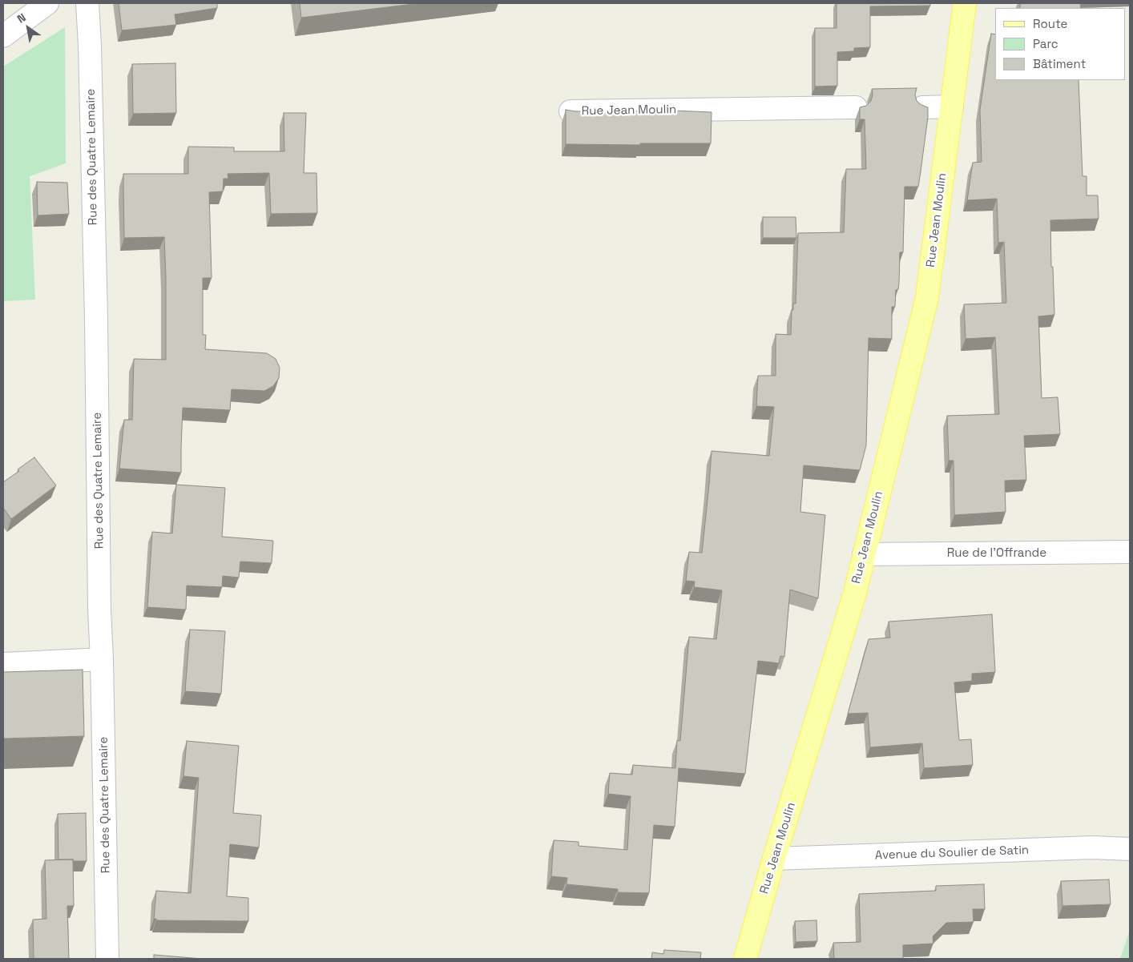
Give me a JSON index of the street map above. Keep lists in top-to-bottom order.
{
  "streets": {
    "main road": ["Rue Jean Moulin"],
    "street": ["Rue des Quatre Lemaire", "Rue de l'Offrande", "Avenue du Soulier de Satin"]
  },
  "crossings": [
    ["Rue Jean Moulin", "Rue de l'Offrande"],
    ["Rue Jean Moulin", "Avenue du Soulier de Satin"]
  ],
  "legend": ["Route", "Parc", "Bâtiment"],
  "north": "top left"
}
